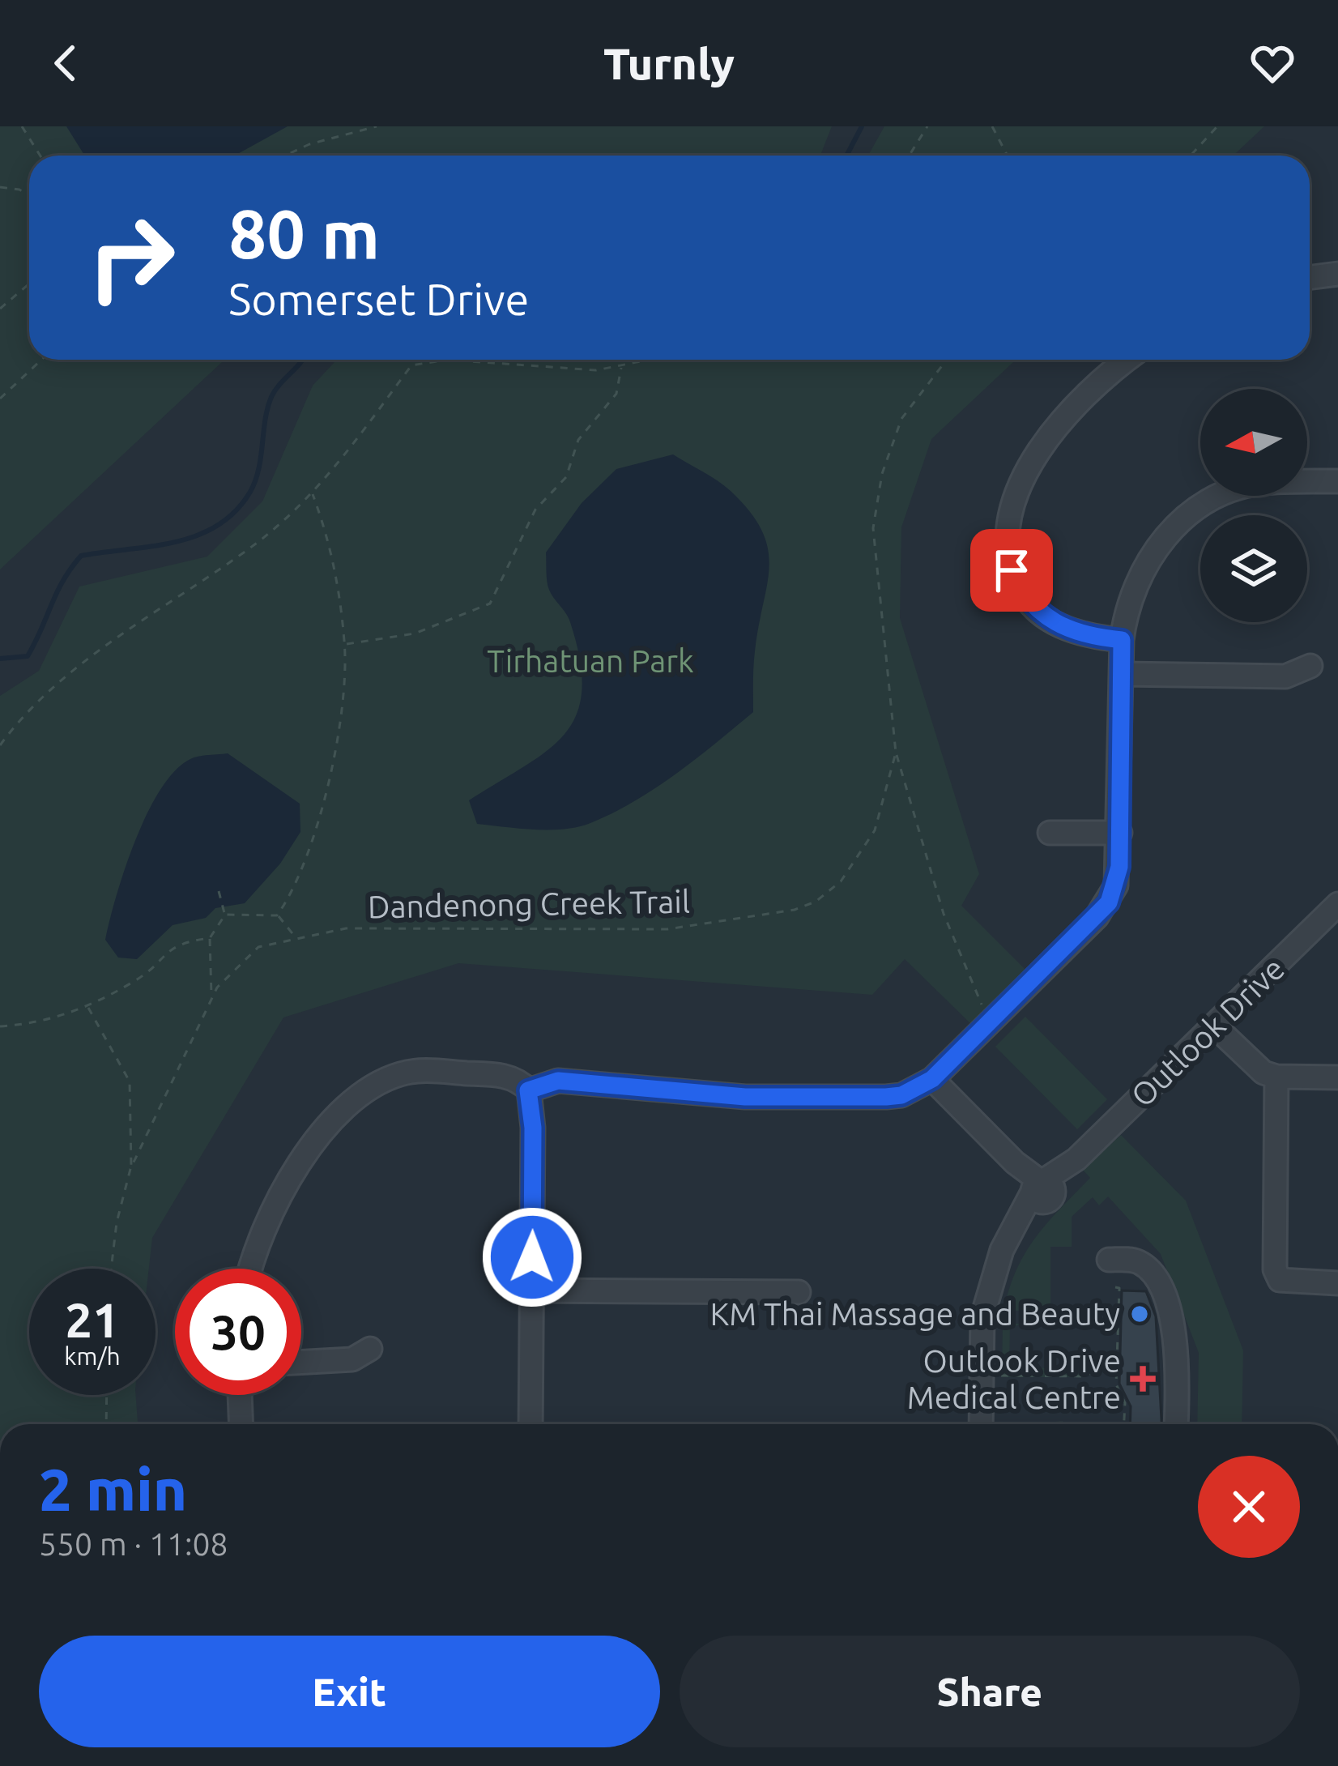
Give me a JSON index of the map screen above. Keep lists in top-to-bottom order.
{
  "streets": {
    "street": ["Outlook Drive"],
    "path": ["Dandenong Creek Trail"]
  },
  "parks": ["Tirhatuan Park"],
  "places": {
    "other": ["KM Thai Massage and Beauty"],
    "health": ["Outlook Drive Medical Centre"]
  },
  "north": "left",
  "page": {
    "header": "Turnly",
    "turn": ["80 m", "Somerset Drive"],
    "speed": "21 km/h",
    "limit": "30",
    "heading": ["2 min", "550 m · 11:08"],
    "buttons": ["Exit", "Share"]
  }
}
